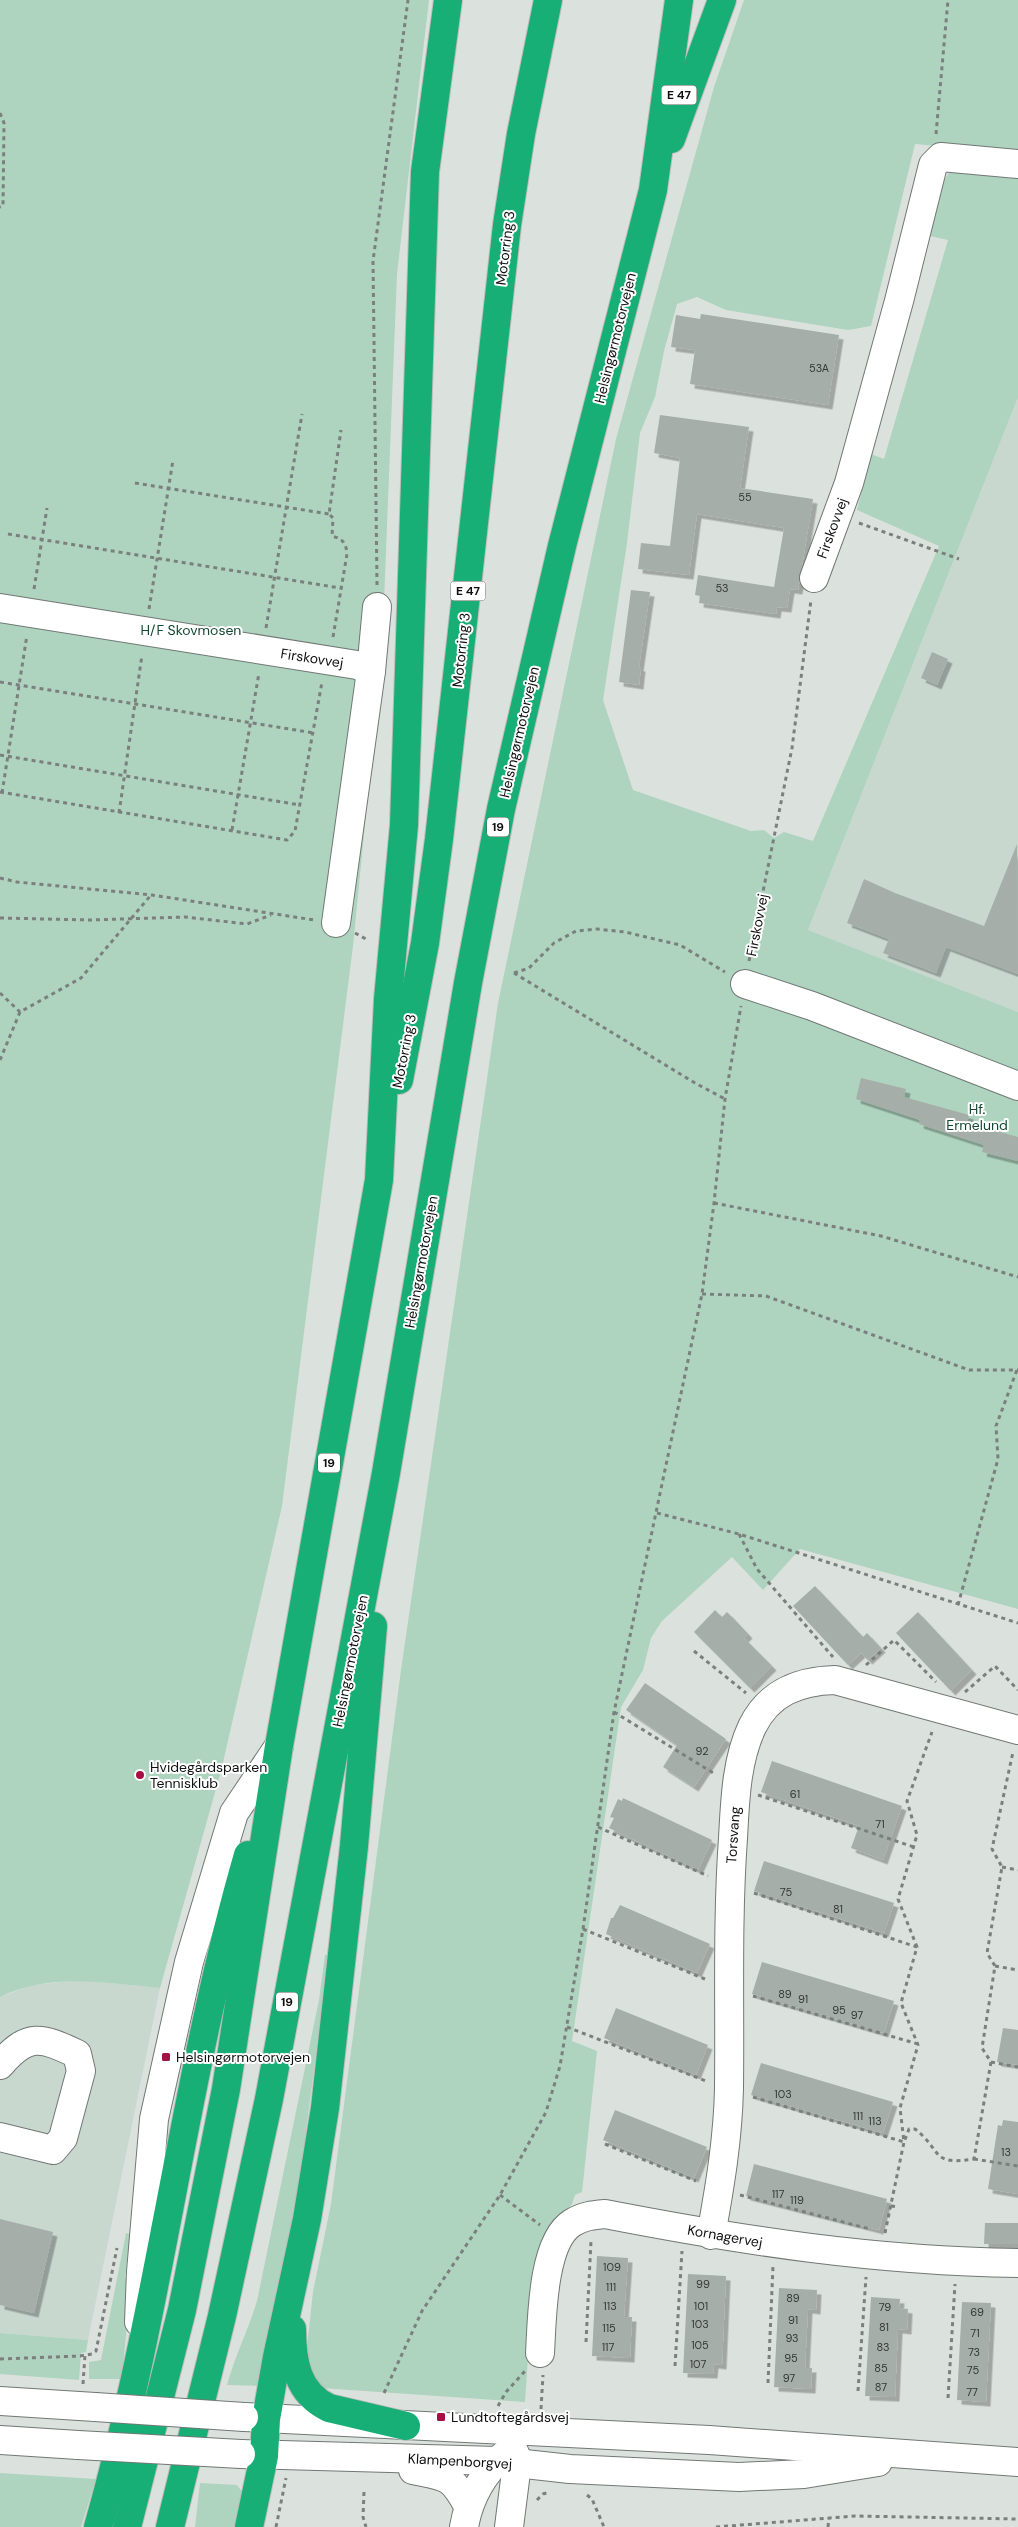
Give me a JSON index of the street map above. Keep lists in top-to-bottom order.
{
  "streets": {
    "highway": [
      "E 47",
      "Motorring 3",
      "Helsingørmotorvejen",
      "19"
    ],
    "street": [
      "Firskovvej",
      "Torsvang",
      "Kornagervej",
      "Klampenborgvej"
    ]
  },
  "crossings": [
    ["E 47", "Helsingørmotorvejen"],
    ["Motorring 3", "19"],
    ["Torsvang", "Kornagervej"]
  ],
  "parks": ["H/F Skovmosen", "Hf. Ermelund"],
  "places": {
    "other": ["Hvidegårdsparken Tennisklub"],
    "transit": ["Helsingørmotorvejen", "Lundtoftegårdsvej"]
  },
  "house_numbers": [
    "53A",
    "55",
    "53",
    "92",
    "61",
    "71",
    "75",
    "81",
    "89",
    "91",
    "95",
    "97",
    "103",
    "111",
    "113",
    "13",
    "117",
    "119",
    "109",
    "99",
    "111",
    "89",
    "113",
    "101",
    "79",
    "69",
    "91",
    "103",
    "81",
    "115",
    "71",
    "93",
    "105",
    "117",
    "83",
    "73",
    "95",
    "107",
    "85",
    "75",
    "97",
    "87",
    "77"
  ]
}
